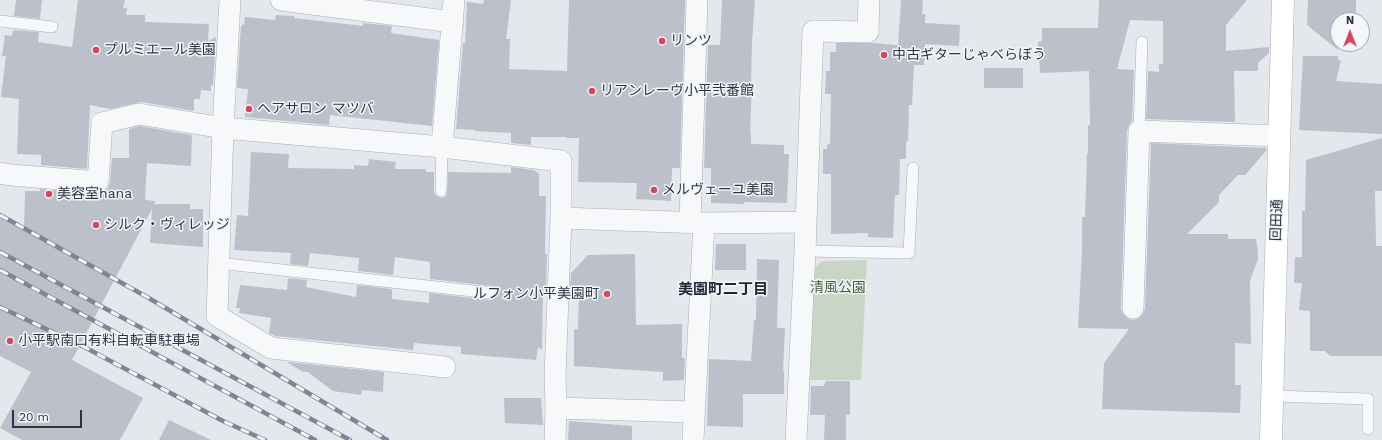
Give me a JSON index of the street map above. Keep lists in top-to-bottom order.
{
  "streets": {
    "street": ["回田通"]
  },
  "districts": ["美園町二丁目"],
  "parks": ["清風公園"],
  "places": [
    "リンツ",
    "プルミエール美園",
    "中古ギターじゃべらぼう",
    "リアンレーヴ小平弐番館",
    "ヘアサロン マツバ",
    "メルヴェーユ美園",
    "美容室hana",
    "シルク・ヴィレッジ",
    "ルフォン小平美園町",
    "小平駅南口有料自転車駐車場"
  ],
  "scale_bar": "20 m",
  "north": "top"
}
